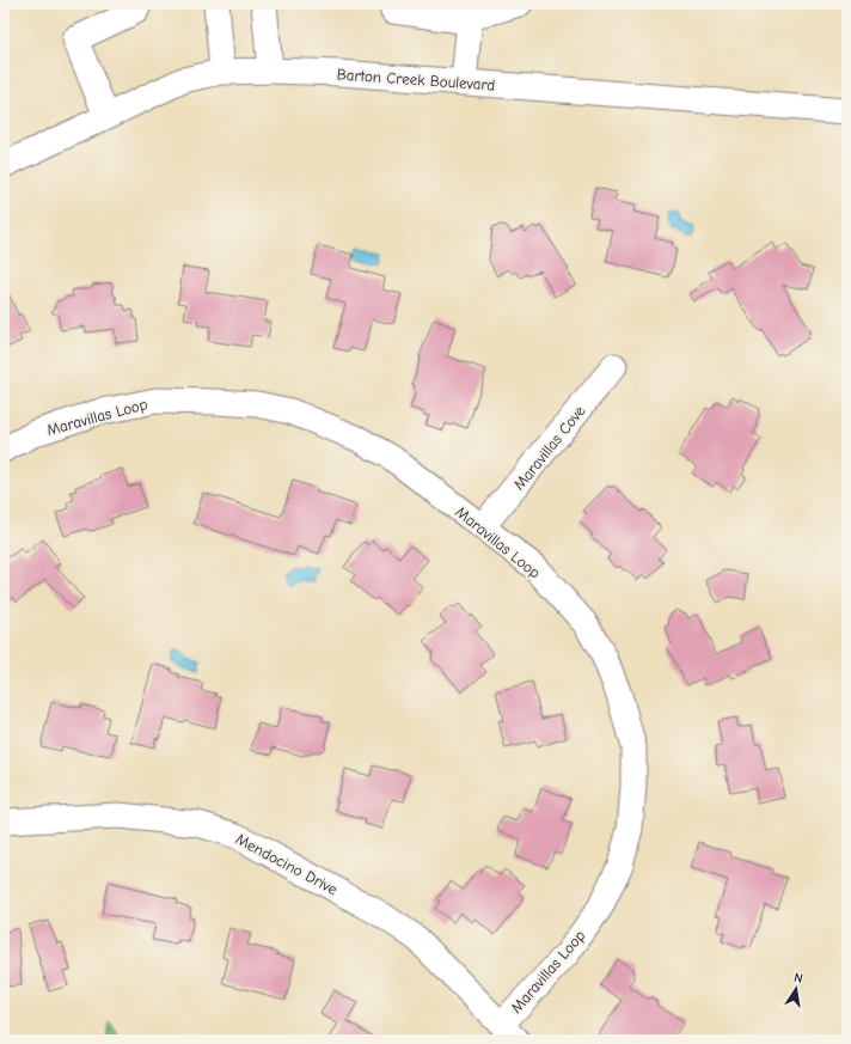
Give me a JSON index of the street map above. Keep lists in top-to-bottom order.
{
  "streets": {
    "street": [
      "Barton Creek Boulevard",
      "Maravillas Loop",
      "Maravillas Cove",
      "Mendocino Drive"
    ]
  },
  "crossings": [
    ["Maravillas Loop", "Maravillas Cove"],
    ["Maravillas Loop", "Mendocino Drive"]
  ],
  "north": "top"
}
